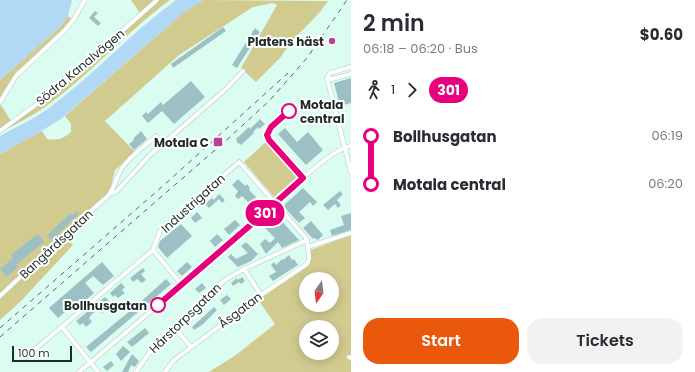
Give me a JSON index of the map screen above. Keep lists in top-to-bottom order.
{
  "streets": {
    "street": [
      "Södra Kanalvägen",
      "Industrigatan",
      "Bangårdsgatan",
      "Åsgatan",
      "Hårstorpsgatan"
    ]
  },
  "places": {
    "other": ["Platens häst", "Motala central", "Bollhusgatan"],
    "transit": ["Motala C"]
  },
  "lines": ["bus line 301"],
  "scale_bar": "100 m",
  "north": "bottom",
  "page": {
    "on_map": "301",
    "heading": ["2 min", "06:18 – 06:20 · Bus", "$0.60"],
    "legs": ["1", "301"],
    "list": [
      {
        "name": "Bollhusgatan",
        "value": "06:19"
      },
      {
        "name": "Motala central",
        "value": "06:20"
      }
    ],
    "buttons": ["Start", "Tickets"],
    "scale": "100 m"
  }
}
